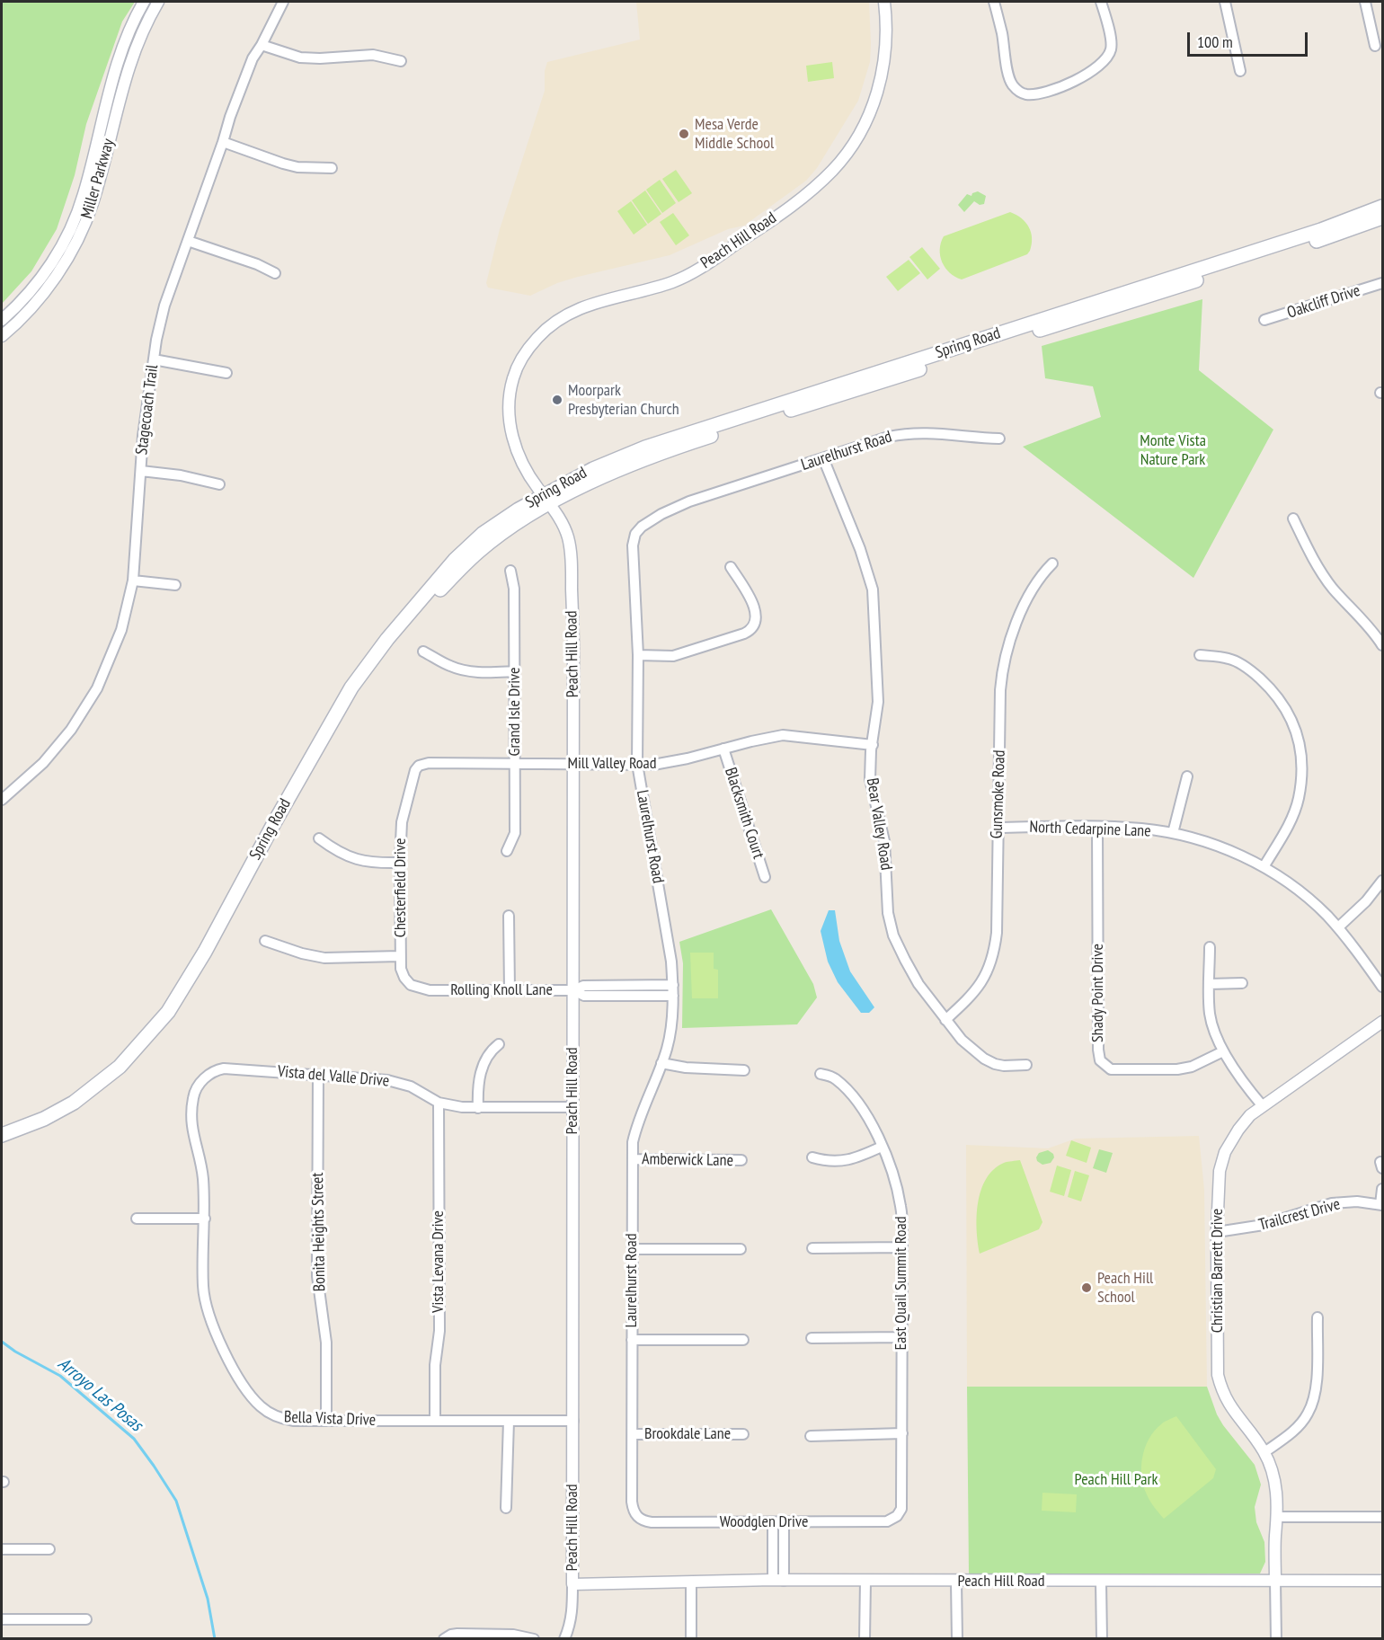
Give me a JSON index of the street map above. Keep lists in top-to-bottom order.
{
  "streets": {
    "main road": ["Spring Road"],
    "street": [
      "Miller Parkway",
      "Peach Hill Road",
      "Oakcliff Drive",
      "Stagecoach Trail",
      "Laurelhurst Road",
      "Grand Isle Drive",
      "Mill Valley Road",
      "Gunsmoke Road",
      "Blacksmith Court",
      "Bear Valley Road",
      "North Cedarpine Lane",
      "Chesterfield Drive",
      "Rolling Knoll Lane",
      "Shady Point Drive",
      "Vista del Valle Drive",
      "Amberwick Lane",
      "Trailcrest Drive",
      "Bonita Heights Street",
      "Vista Levana Drive",
      "Christian Barrett Drive",
      "East Quail Summit Road",
      "Bella Vista Drive",
      "Brookdale Lane",
      "Woodglen Drive"
    ]
  },
  "crossings": [
    ["Peach Hill Road", "Spring Road"],
    ["Peach Hill Road", "Mill Valley Road"],
    ["Peach Hill Road", "Rolling Knoll Lane"],
    ["Peach Hill Road", "Vista del Valle Drive"],
    ["Peach Hill Road", "Christian Barrett Drive"],
    ["Peach Hill Road", "Bella Vista Drive"],
    ["Laurelhurst Road", "Mill Valley Road"],
    ["Laurelhurst Road", "Bear Valley Road"],
    ["Laurelhurst Road", "Rolling Knoll Lane"],
    ["Laurelhurst Road", "Amberwick Lane"],
    ["Laurelhurst Road", "Brookdale Lane"],
    ["Laurelhurst Road", "Woodglen Drive"],
    ["Grand Isle Drive", "Mill Valley Road"],
    ["Mill Valley Road", "Blacksmith Court"],
    ["Mill Valley Road", "Bear Valley Road"],
    ["Mill Valley Road", "Chesterfield Drive"],
    ["Gunsmoke Road", "Bear Valley Road"],
    ["Gunsmoke Road", "North Cedarpine Lane"],
    ["North Cedarpine Lane", "Shady Point Drive"],
    ["Chesterfield Drive", "Rolling Knoll Lane"],
    ["Vista del Valle Drive", "Bonita Heights Street"],
    ["Vista del Valle Drive", "Vista Levana Drive"],
    ["Vista del Valle Drive", "Bella Vista Drive"],
    ["Trailcrest Drive", "Christian Barrett Drive"],
    ["Bonita Heights Street", "Bella Vista Drive"],
    ["Vista Levana Drive", "Bella Vista Drive"],
    ["East Quail Summit Road", "Woodglen Drive"]
  ],
  "water": ["Arroyo Las Posas"],
  "parks": ["Monte Vista Nature Park", "Peach Hill Park"],
  "places": ["Mesa Verde Middle School", "Moorpark Presbyterian Church", "Peach Hill School"],
  "scale_bar": "100 m"
}
